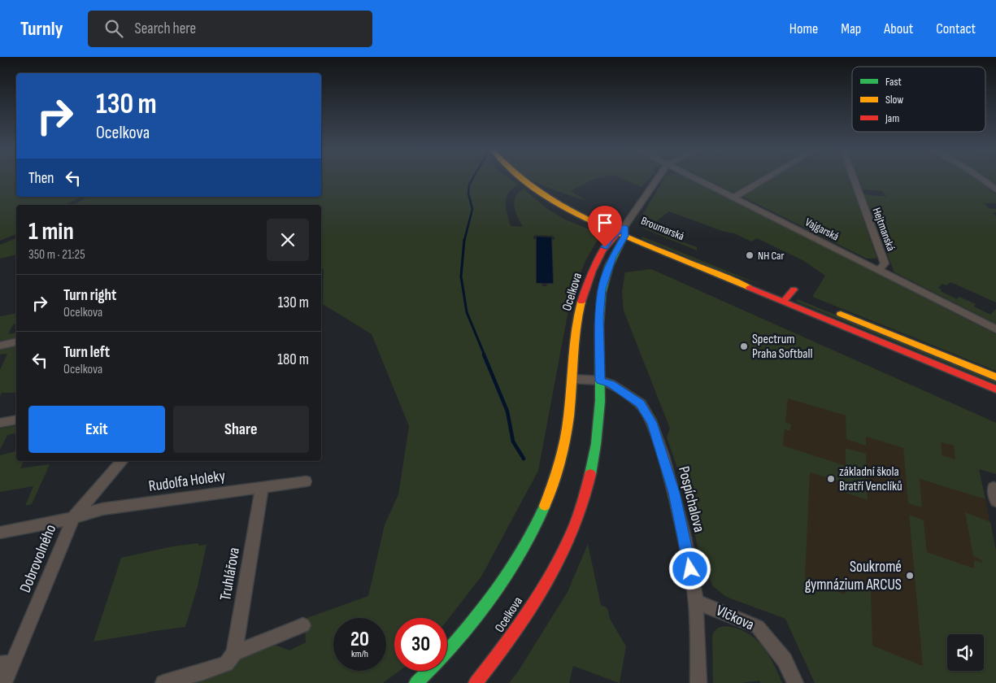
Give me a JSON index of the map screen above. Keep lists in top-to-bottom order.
{
  "streets": {
    "street": [
      "Broumarská",
      "Vajgarská",
      "Hejtmanská",
      "Ocelkova",
      "Rudolfa Holeky",
      "Pospíchalova",
      "Dobrovolného",
      "Truhlářova",
      "Vlčkova"
    ]
  },
  "crossings": [
    ["Broumarská", "Ocelkova"],
    ["Vajgarská", "Hejtmanská"],
    ["Ocelkova", "Pospíchalova"],
    ["Rudolfa Holeky", "Dobrovolného"],
    ["Rudolfa Holeky", "Truhlářova"],
    ["Pospíchalova", "Vlčkova"]
  ],
  "places": [
    "NH Car",
    "Spectrum Praha Softball",
    "základní škola Bratří Venclíků",
    "Soukromé gymnázium ARCUS"
  ],
  "legend": ["Fast", "Slow", "Jam"],
  "page": {
    "header": "Turnly",
    "search": "Search here",
    "nav": [
      "Home",
      "Map",
      "About",
      "Contact"
    ],
    "turn": ["130 m", "Ocelkova"],
    "then": "Then",
    "heading": ["1 min", "350 m · 21:25"],
    "list": [
      {
        "name": "Turn right",
        "note": "Ocelkova",
        "value": "130 m"
      },
      {
        "name": "Turn left",
        "note": "Ocelkova",
        "value": "180 m"
      }
    ],
    "buttons": ["Exit", "Share"],
    "speed": "20 km/h",
    "limit": "30"
  }
}
